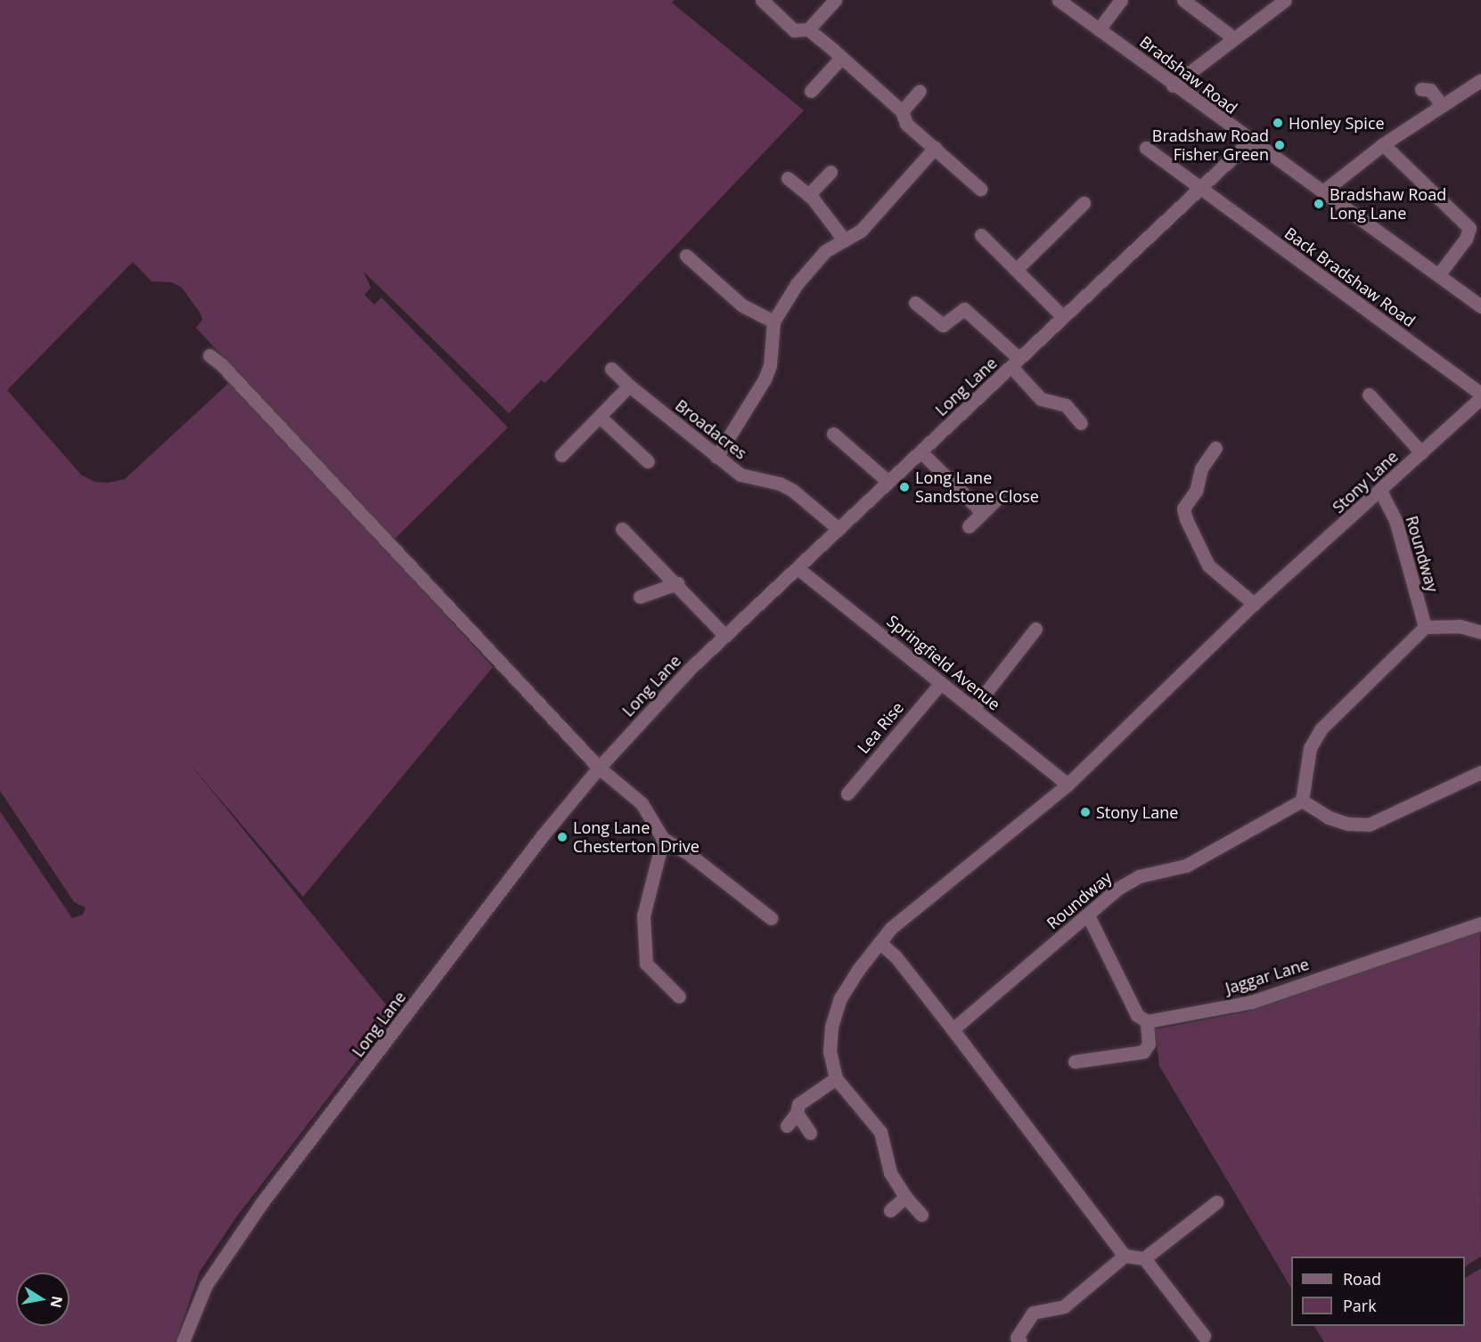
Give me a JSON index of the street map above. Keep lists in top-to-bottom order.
{
  "streets": {
    "street": [
      "Bradshaw Road",
      "Back Bradshaw Road",
      "Long Lane",
      "Broadacres",
      "Stony Lane",
      "Roundway",
      "Springfield Avenue",
      "Lea Rise",
      "Jaggar Lane"
    ]
  },
  "crossings": [
    ["Bradshaw Road", "Long Lane"],
    ["Back Bradshaw Road", "Long Lane"],
    ["Back Bradshaw Road", "Stony Lane"],
    ["Long Lane", "Broadacres"],
    ["Long Lane", "Springfield Avenue"],
    ["Stony Lane", "Roundway"],
    ["Stony Lane", "Springfield Avenue"],
    ["Springfield Avenue", "Lea Rise"]
  ],
  "places": [
    "Honley Spice",
    "Bradshaw Road Fisher Green",
    "Bradshaw Road Long Lane",
    "Long Lane Sandstone Close",
    "Stony Lane",
    "Long Lane Chesterton Drive"
  ],
  "legend": ["Road", "Park"],
  "north": "right"
}
